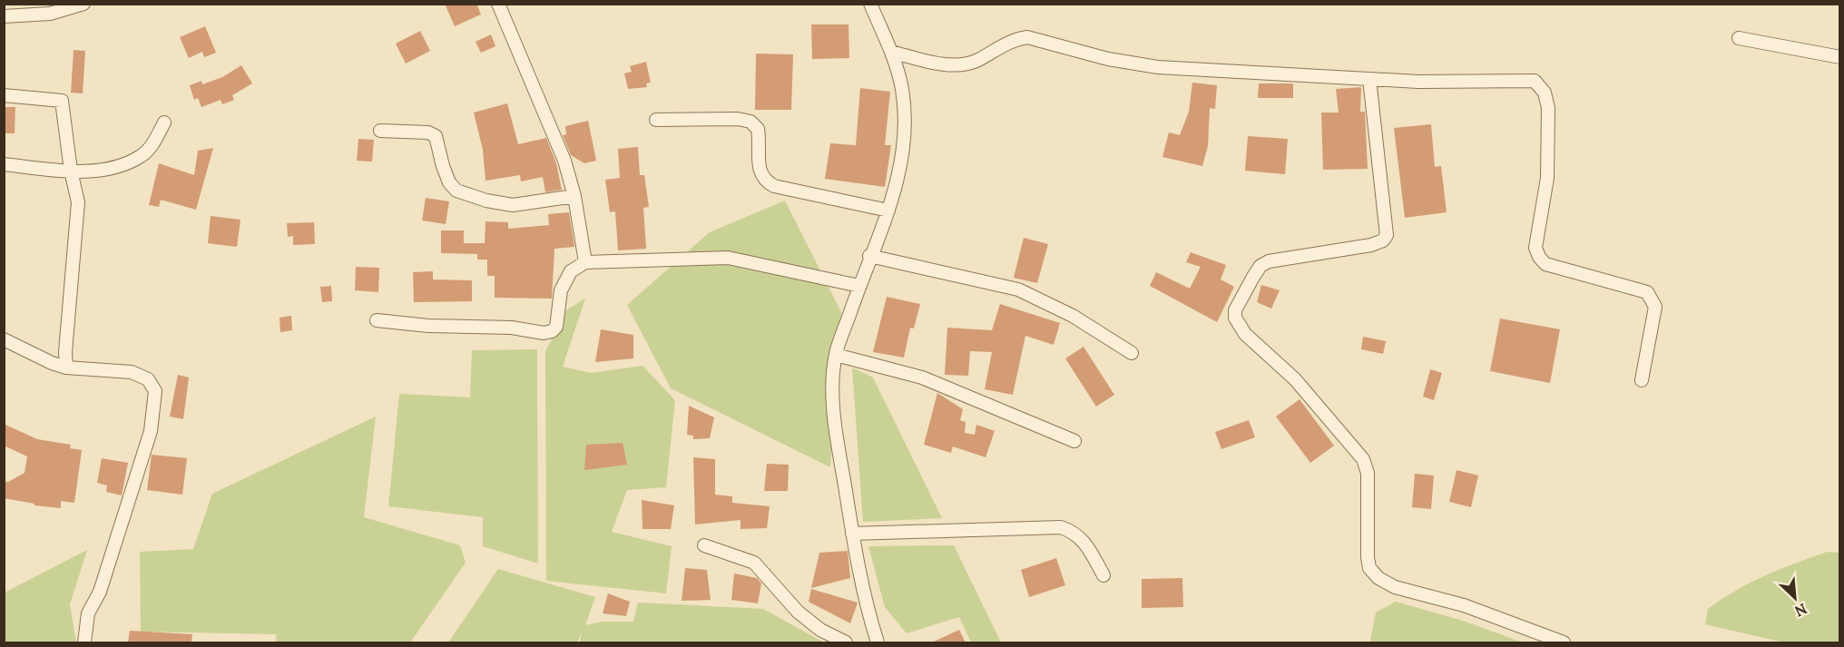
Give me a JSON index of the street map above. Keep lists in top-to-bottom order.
{
  "north": "bottom right"
}
